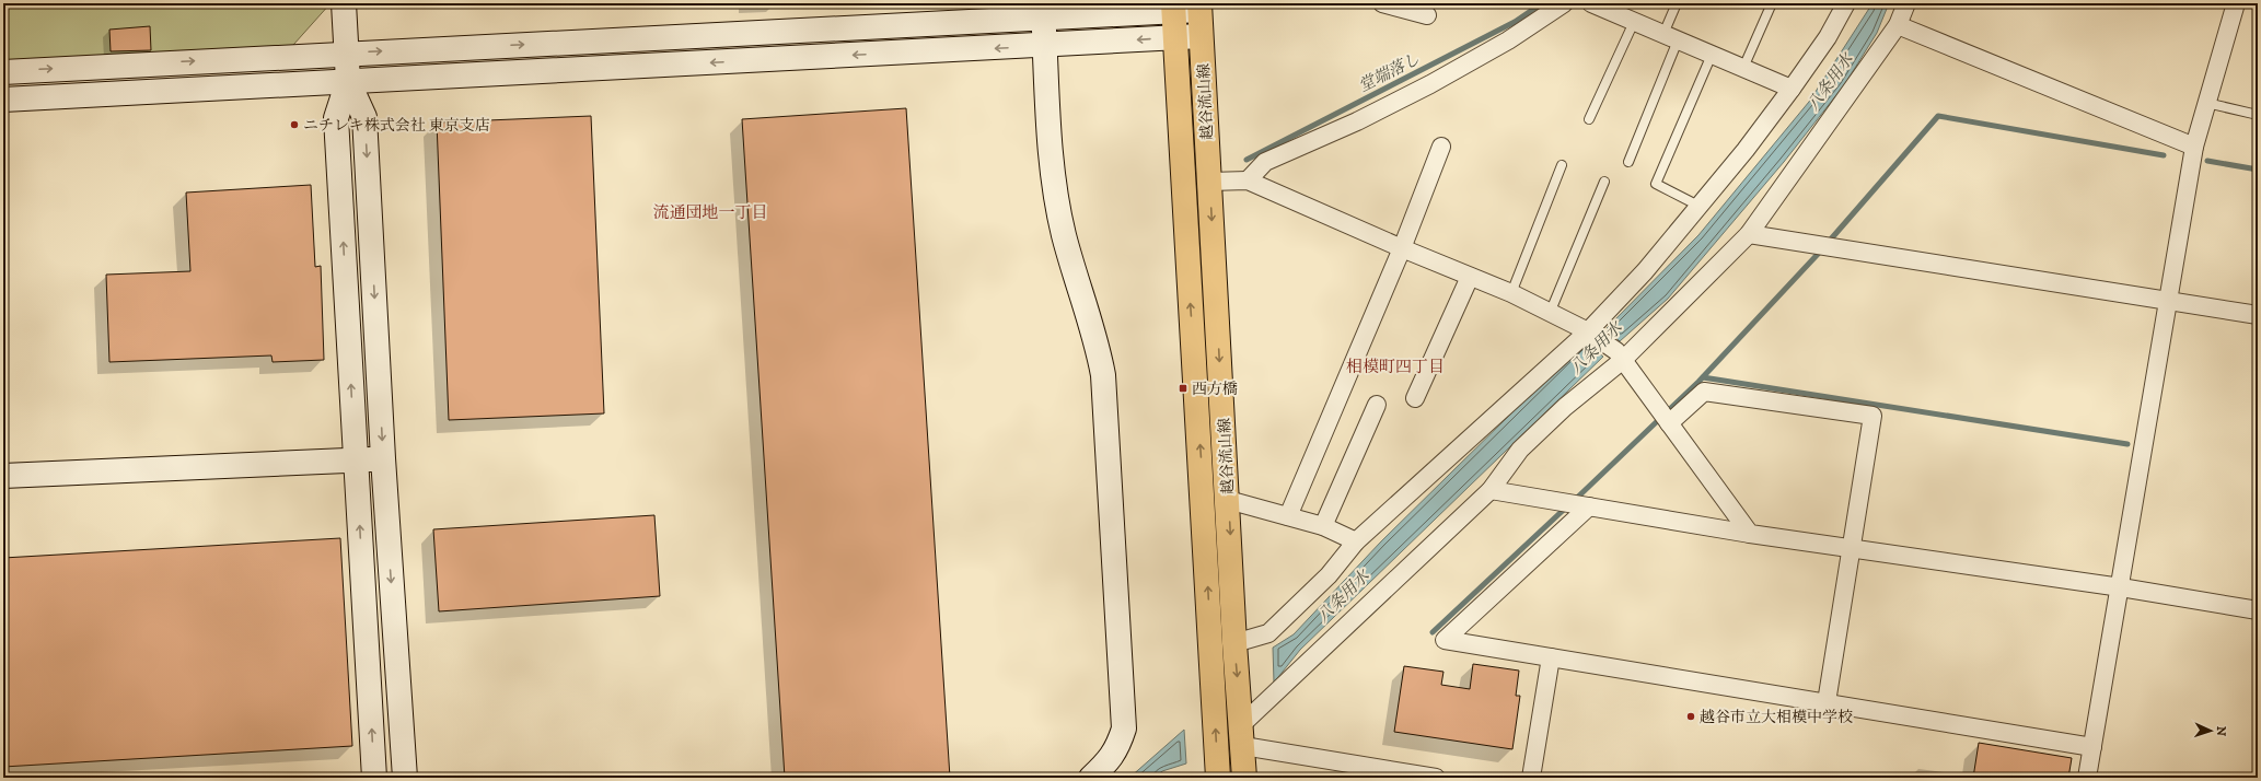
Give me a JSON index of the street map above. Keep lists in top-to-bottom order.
{
  "streets": {
    "main road": ["越谷流山線"]
  },
  "districts": ["流通団地一丁目", "相模町四丁目"],
  "water": ["堂端落し", "八条用水"],
  "places": {
    "other": ["ニチレキ株式会社 東京支店", "越谷市立大相模中学校"],
    "transit": ["西方橋"]
  },
  "north": "right"
}
